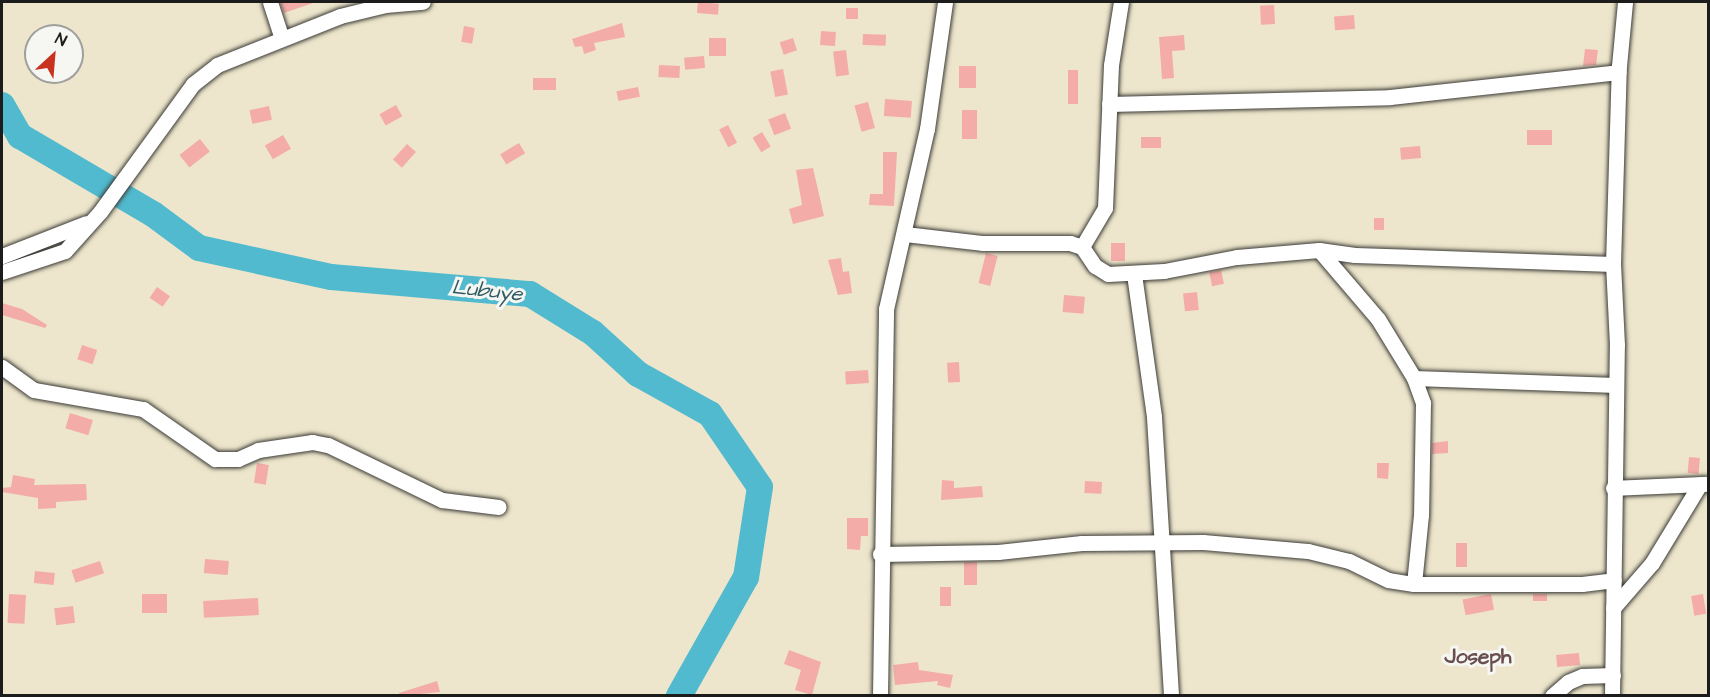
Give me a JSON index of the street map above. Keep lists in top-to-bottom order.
{
  "districts": ["Joseph"],
  "water": ["Lubuye"],
  "north": "top right"
}
